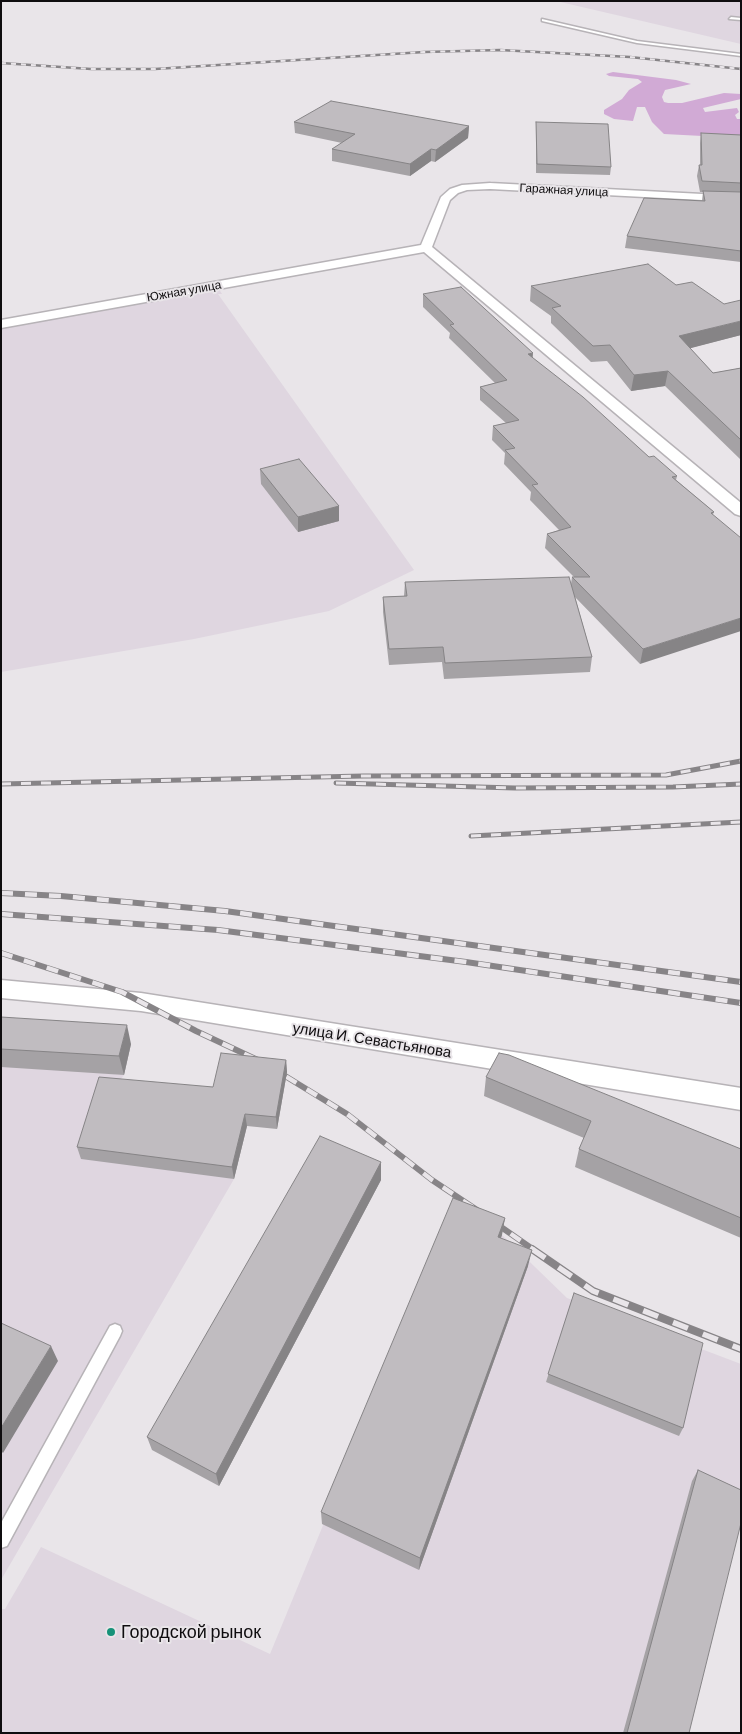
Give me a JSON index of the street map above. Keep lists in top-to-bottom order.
{
  "streets": {
    "street": ["Гаражная улица", "Южная улица", "улица И. Севастьянова"]
  },
  "crossings": [
    ["Гаражная улица", "Южная улица"]
  ],
  "places": ["Городской рынок"]
}
